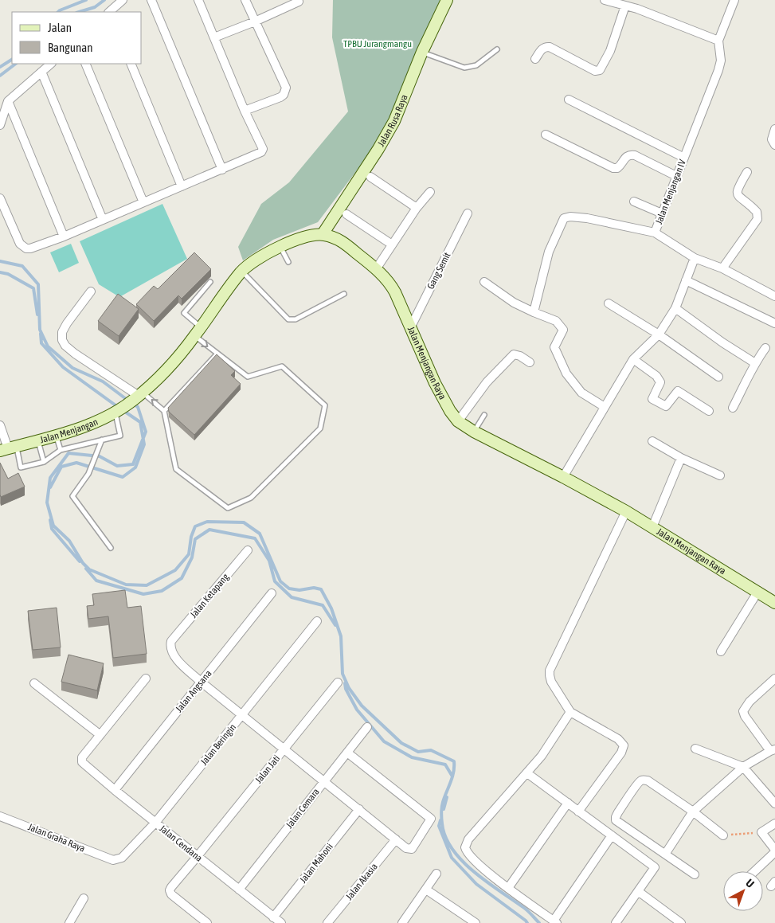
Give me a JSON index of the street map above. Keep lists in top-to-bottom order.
{
  "streets": {
    "main road": ["Jalan Rusa Raya", "Jalan Menjangan Raya", "Jalan Menjangan"],
    "street": [
      "Jalan Menjangan IV",
      "Gang Semit",
      "Jalan Ketapang",
      "Jalan Angsana",
      "Jalan Beringin",
      "Jalan Jati",
      "Jalan Cemara",
      "Jalan Graha Raya",
      "Jalan Cendana",
      "Jalan Mahoni",
      "Jalan Akasia"
    ]
  },
  "crossings": [
    ["Jalan Rusa Raya", "Jalan Menjangan Raya"],
    ["Gang Semit", "Jalan Menjangan Raya"],
    ["Jalan Menjangan Raya", "Jalan Menjangan"],
    ["Jalan Ketapang", "Jalan Angsana"],
    ["Jalan Angsana", "Jalan Cendana"],
    ["Jalan Beringin", "Jalan Graha Raya"],
    ["Jalan Beringin", "Jalan Cendana"],
    ["Jalan Jati", "Jalan Cendana"],
    ["Jalan Cemara", "Jalan Cendana"],
    ["Jalan Cendana", "Jalan Mahoni"]
  ],
  "parks": ["TPBU Jurangmangu"],
  "legend": ["Jalan", "Bangunan"],
  "north": "top right"
}
